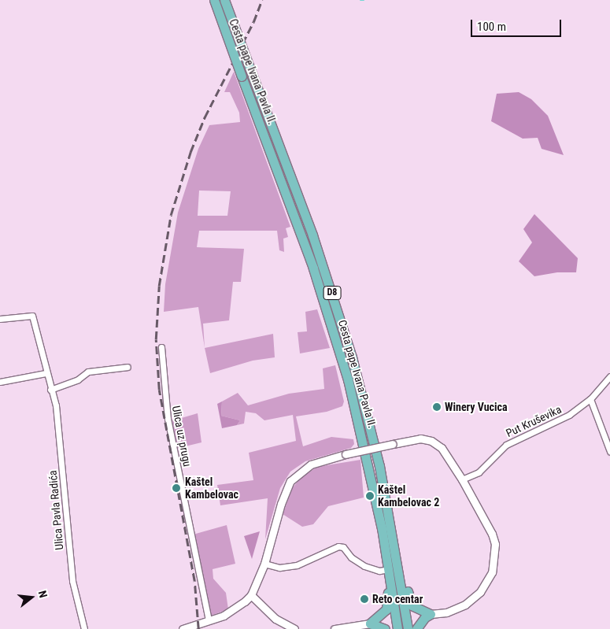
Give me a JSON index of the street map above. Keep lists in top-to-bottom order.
{
  "streets": {
    "main road": ["Cesta pape Ivana Pavla II.", "D8"],
    "street": ["Put Kruševika", "Ulica uz prugu", "Ulica Pavla Radića"]
  },
  "places": [
    "Winery Vucica",
    "Kaštel Kambelovac",
    "Kaštel Kambelovac 2",
    "Reto centar"
  ],
  "scale_bar": "100 m",
  "north": "right"
}
